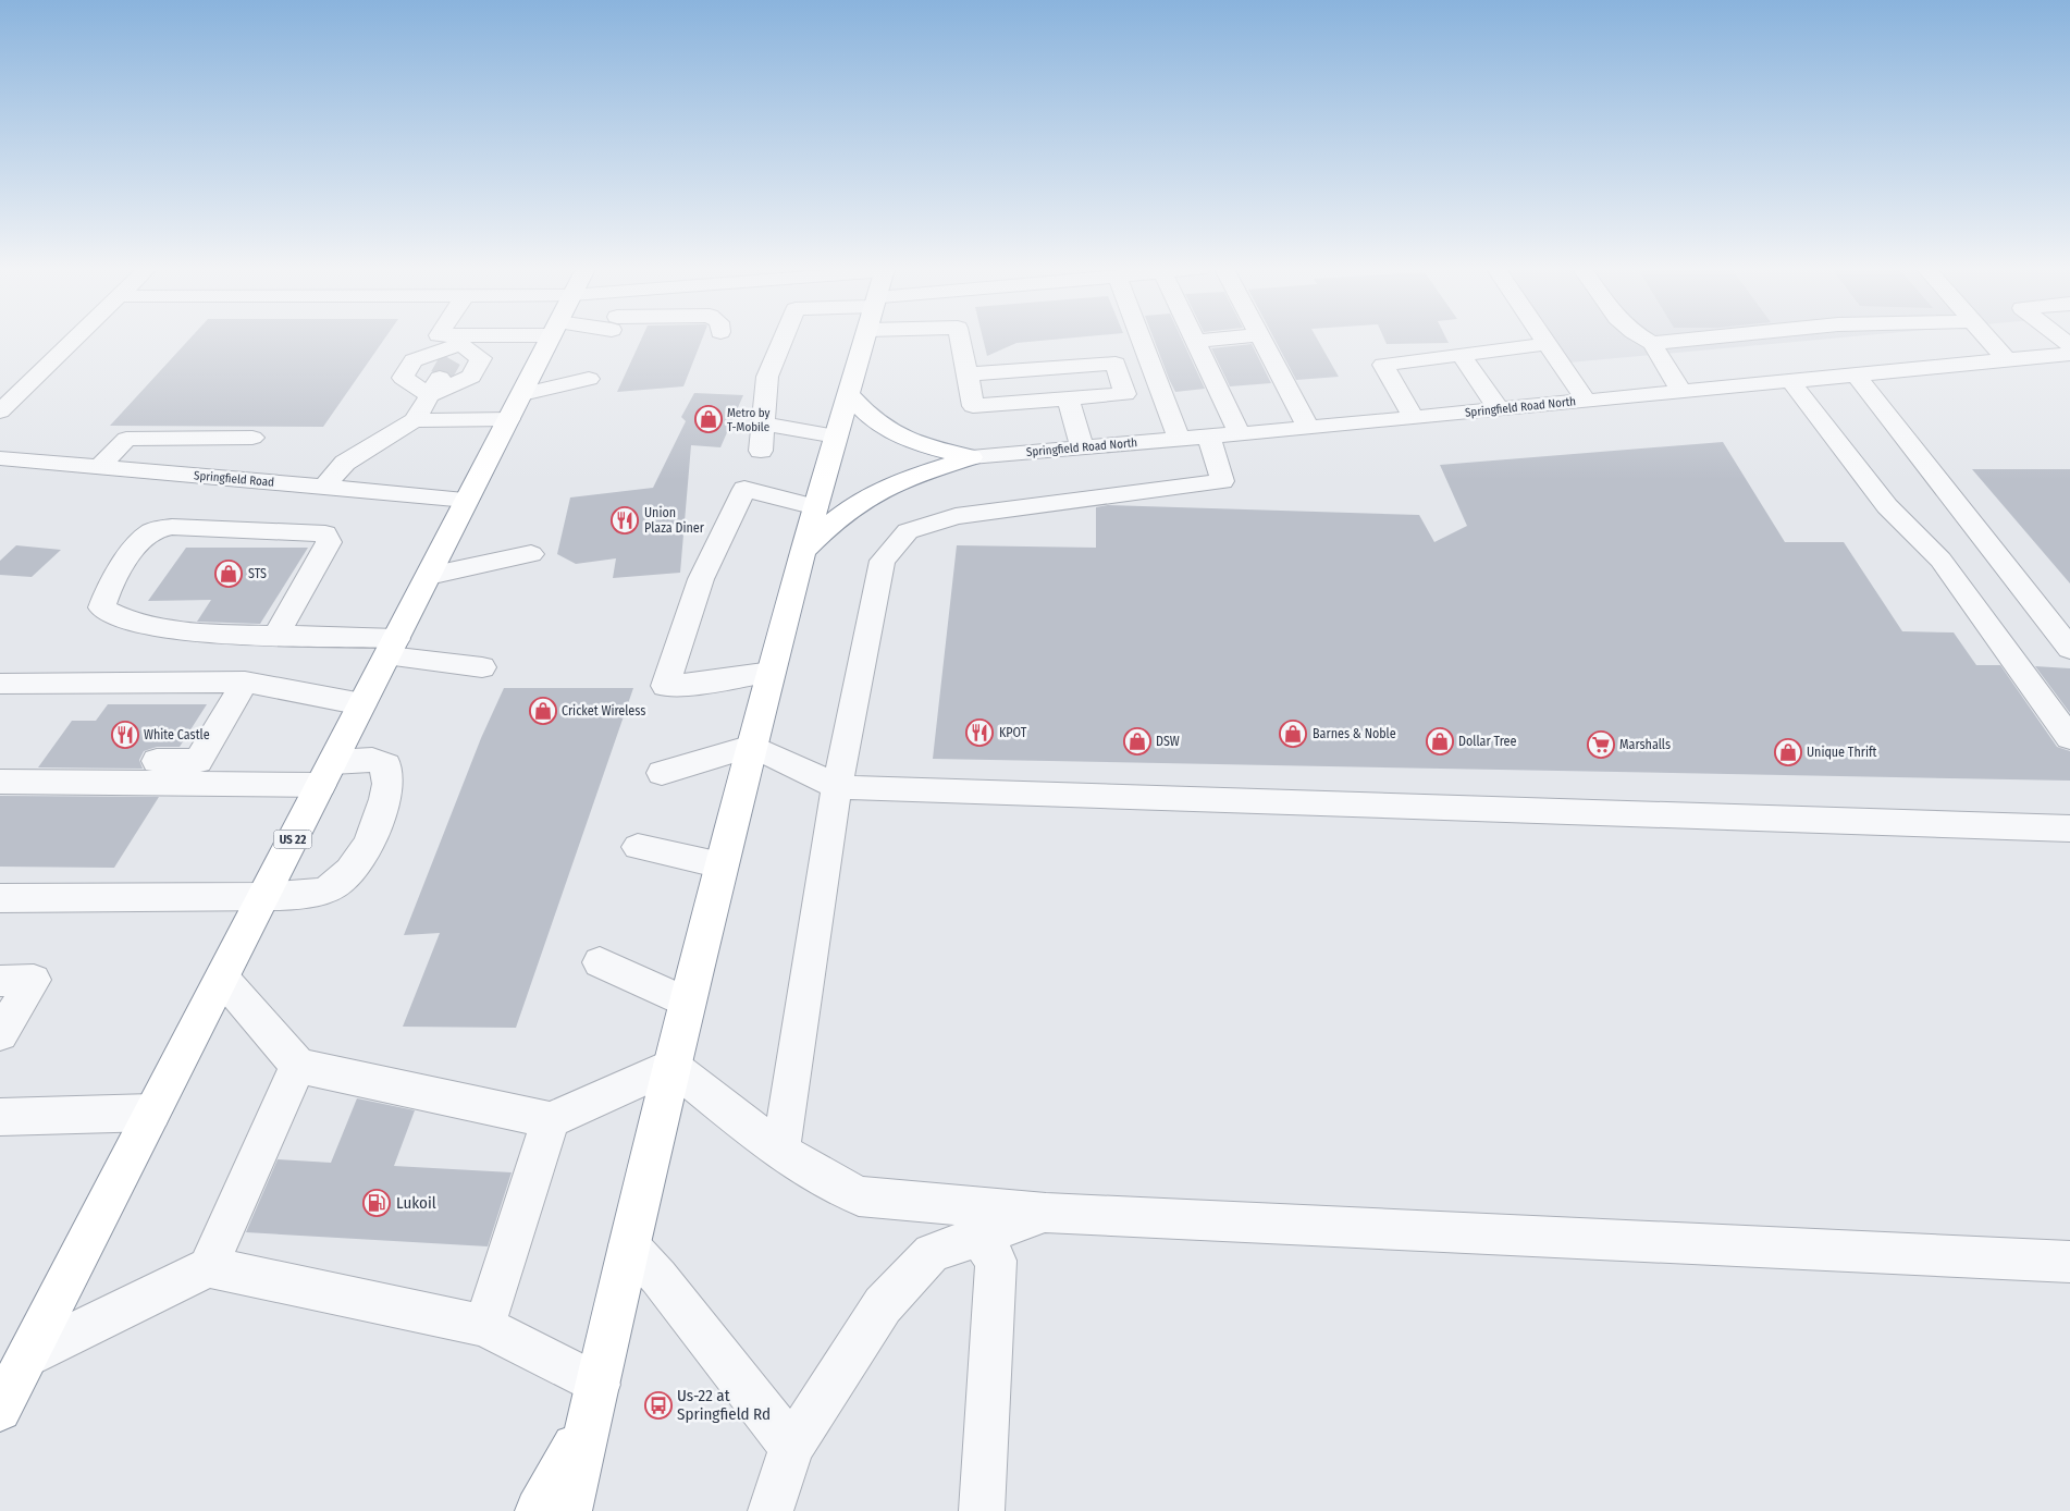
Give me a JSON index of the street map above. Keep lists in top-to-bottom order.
{
  "streets": {
    "highway": ["US 22"],
    "street": ["Springfield Road North", "Springfield Road"]
  },
  "crossings": [
    ["Springfield Road", "US 22"]
  ],
  "places": {
    "shop": [
      "Metro by T-Mobile",
      "STS",
      "Cricket Wireless",
      "Barnes & Noble",
      "DSW",
      "Dollar Tree",
      "Unique Thrift"
    ],
    "restaurant": ["Union Plaza Diner", "KPOT", "White Castle"],
    "supermarket": ["Marshalls"],
    "fuel station": ["Lukoil"],
    "bus stop": ["Us-22 at Springfield Rd"]
  }
}
